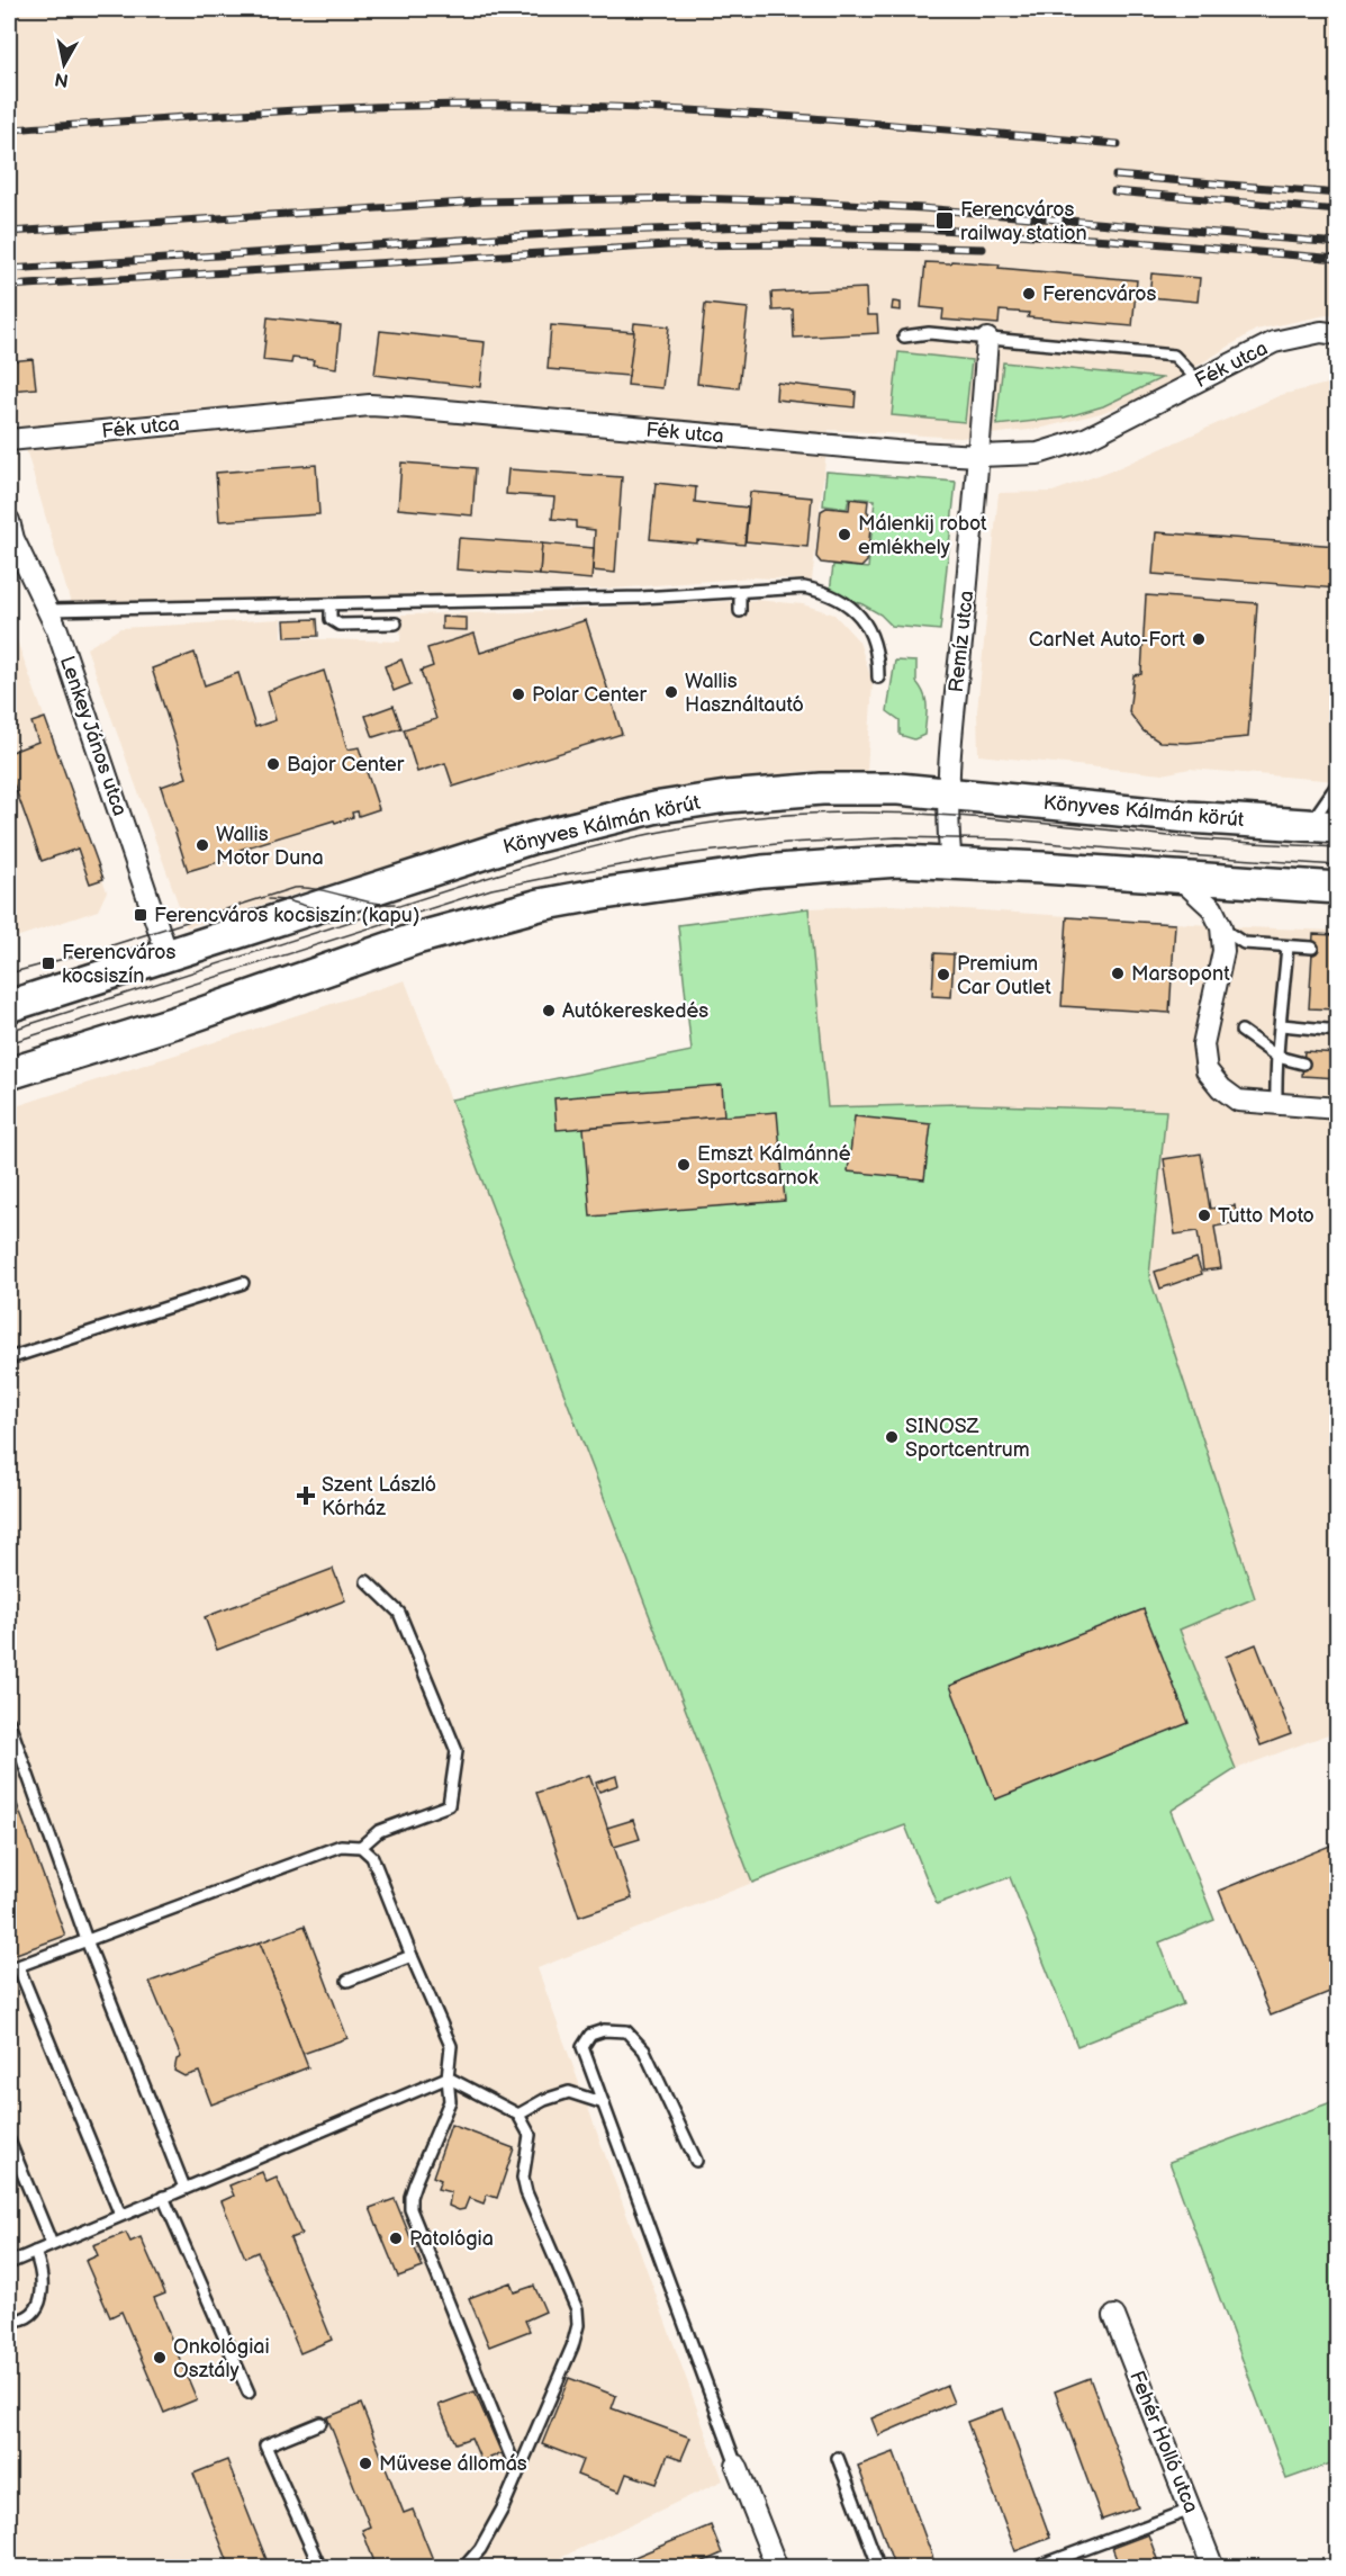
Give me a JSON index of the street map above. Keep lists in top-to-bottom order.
{
  "streets": {
    "main road": ["Könyves Kálmán körút"],
    "street": [
      "Fék utca",
      "Remíz utca",
      "Lenkey János utca",
      "Fehér Holló utca"
    ]
  },
  "crossings": [
    ["Fék utca", "Remíz utca"],
    ["Remíz utca", "Könyves Kálmán körút"],
    ["Lenkey János utca", "Könyves Kálmán körút"]
  ],
  "places": {
    "transit": ["Ferencváros railway station", "Ferencváros kocsiszín (kapu)", "Ferencváros kocsiszín"],
    "other": [
      "Ferencváros",
      "Málenkij robot emlékhely",
      "CarNet Auto-Fort",
      "Wallis Használtautó",
      "Polar Center",
      "Bajor Center",
      "Wallis Motor Duna",
      "Marsopont",
      "Premium Car Outlet",
      "Autókereskedés",
      "Emszt Kálmánné Sportcsarnok",
      "Tutto Moto",
      "SINOSZ Sportcentrum",
      "Patológia",
      "Onkológiai Osztály",
      "Művese állomás"
    ],
    "health": ["Szent László Kórház"]
  },
  "north": "bottom"
}
